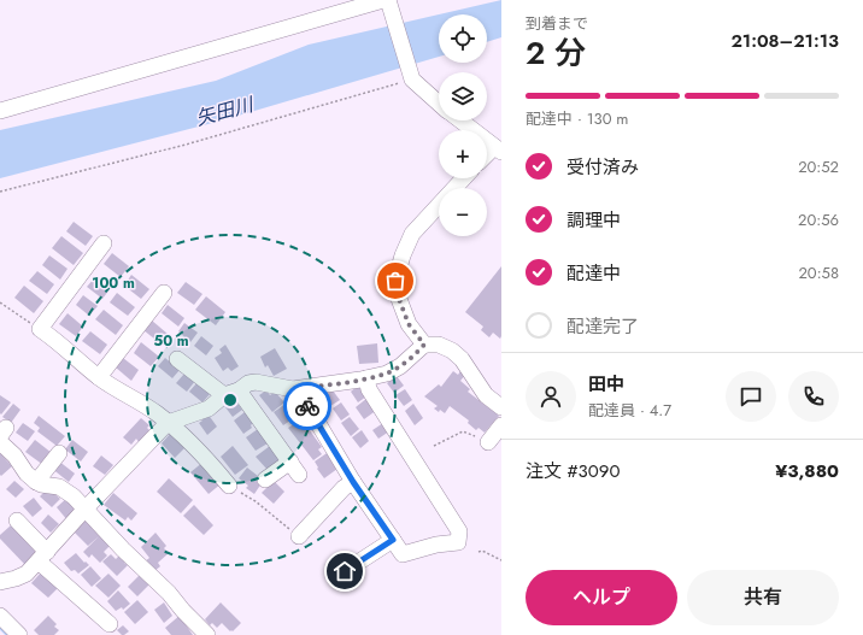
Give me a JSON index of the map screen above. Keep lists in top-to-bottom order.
{
  "water": ["矢田川"],
  "page": {
    "heading": ["2 分", "到着まで", "21:08–21:13"],
    "panel": [
      "田中",
      "配達員 · 4.7",
      "注文 #3090",
      "¥3,880"
    ],
    "map_buttons": ["+", "−"],
    "bar": "配達中 · 130 m",
    "list": [
      ["受付済み", "20:52"],
      ["調理中", "20:56"],
      ["配達中", "20:58"],
      "配達完了"
    ],
    "buttons": ["ヘルプ", "共有"]
  },
  "rings": ["100 m", "50 m"]
}
